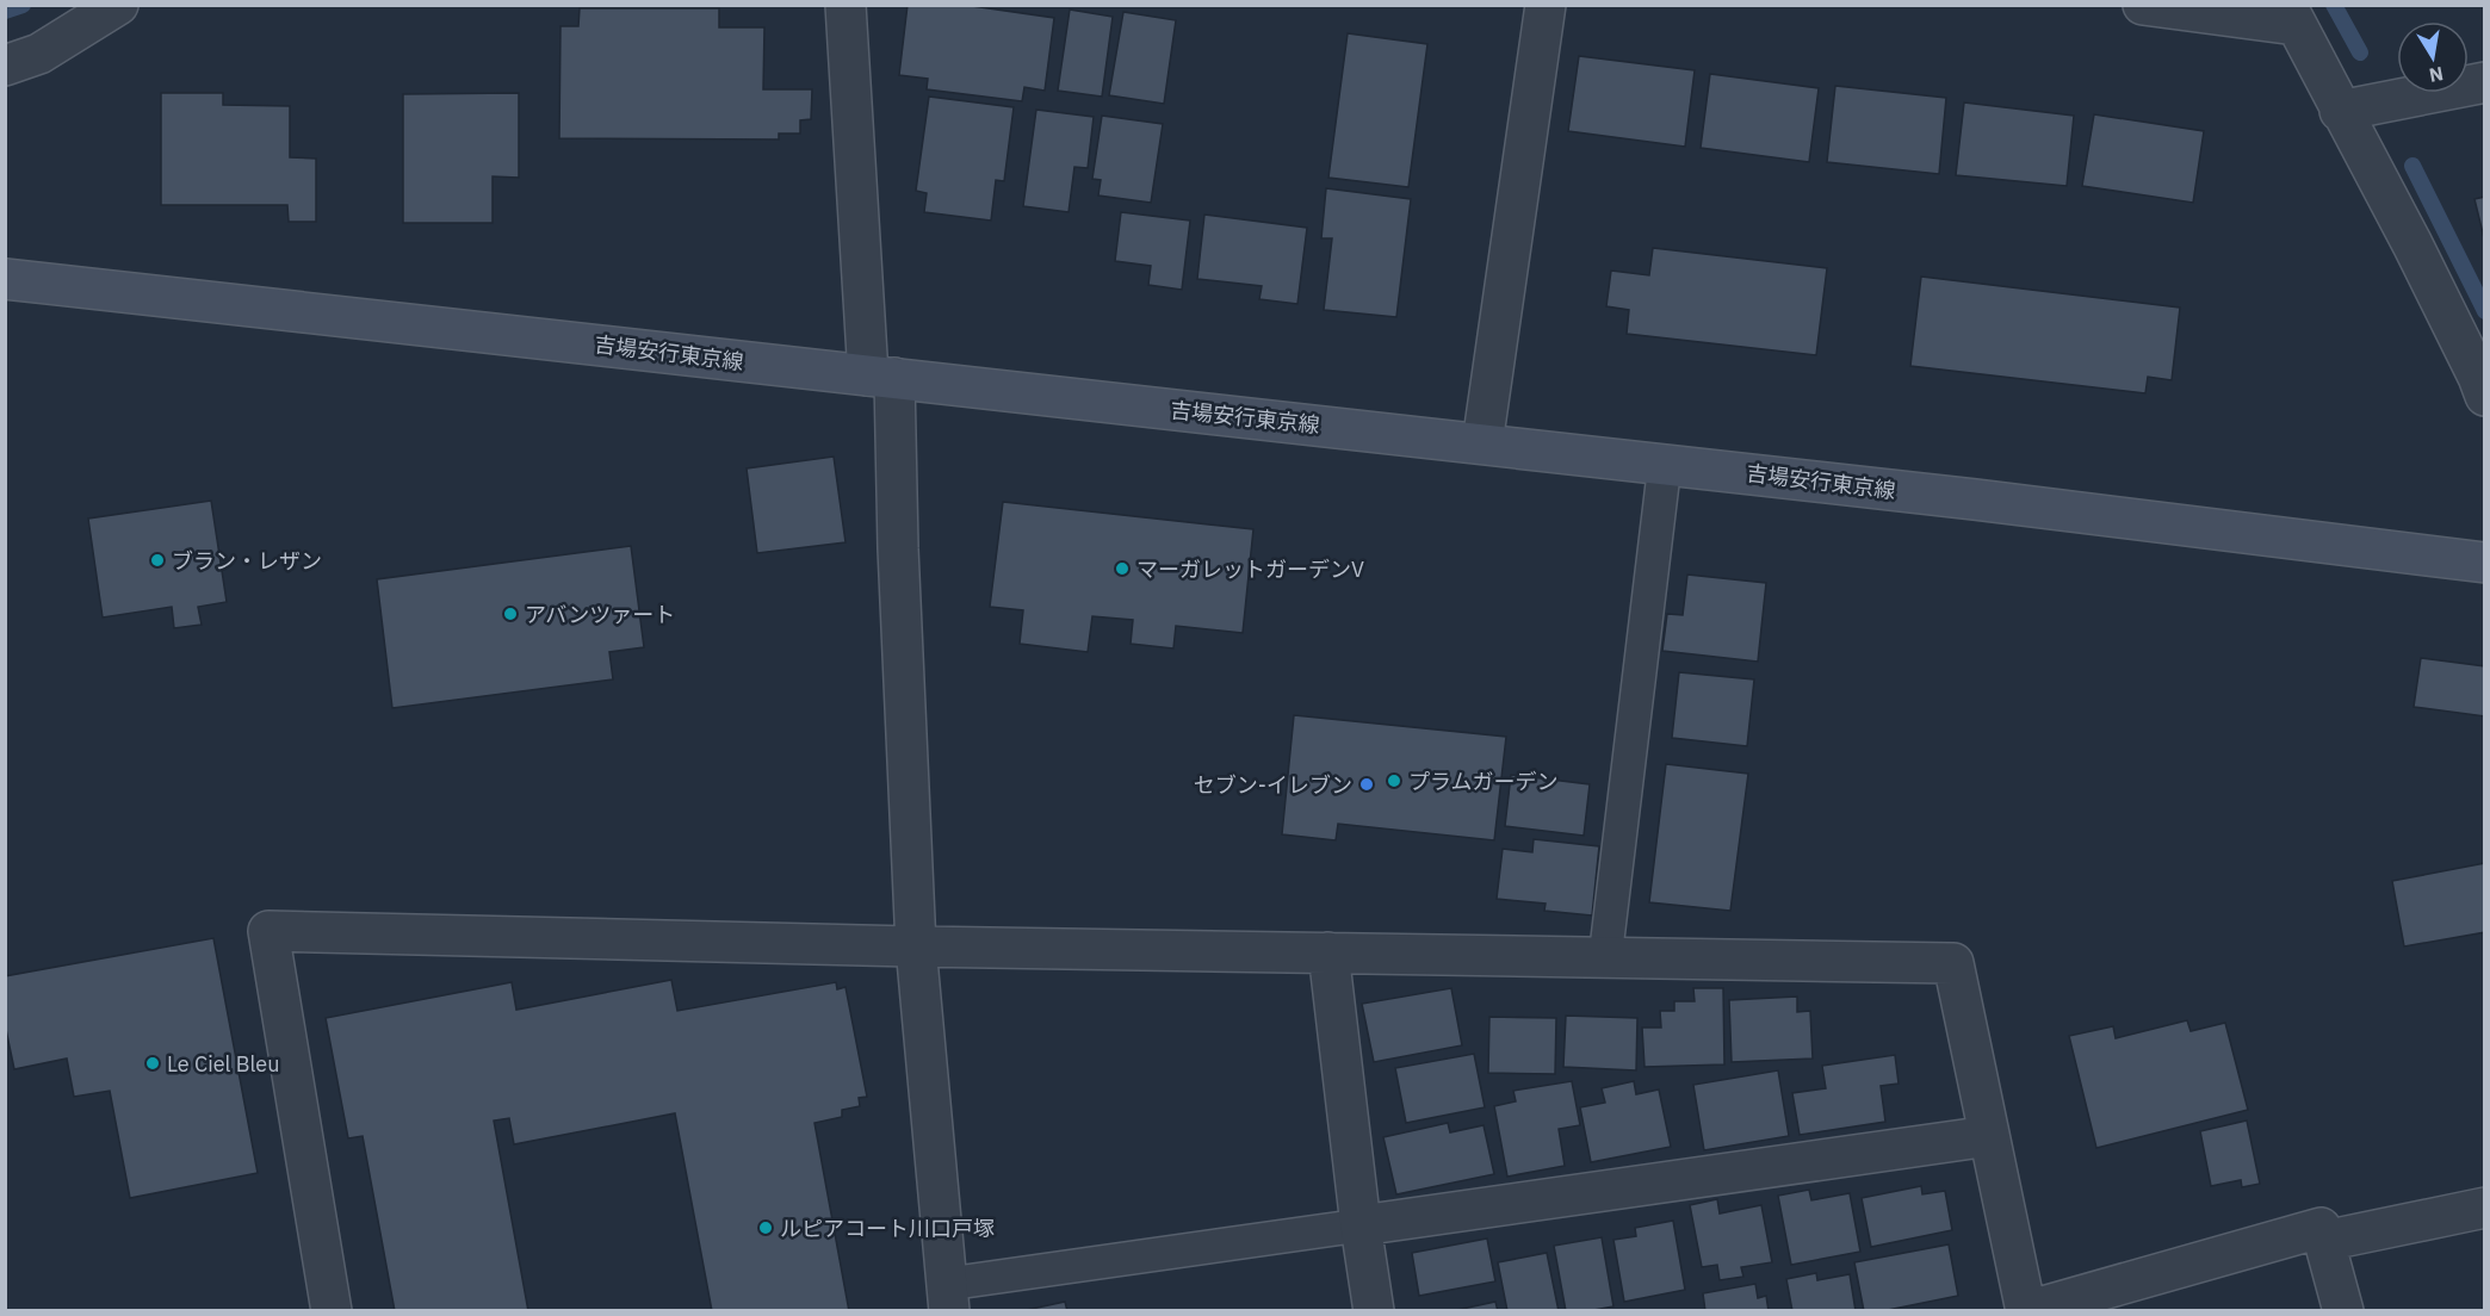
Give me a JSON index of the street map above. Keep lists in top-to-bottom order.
{
  "streets": {
    "main road": ["吉場安行東京線"]
  },
  "places": [
    "ブラン・レザン",
    "マーガレットガーデンV",
    "アバンツァート",
    "プラムガーデン",
    "セブン-イレブン",
    "Le Ciel Bleu",
    "ルピアコート川口戸塚"
  ],
  "north": "bottom"
}
